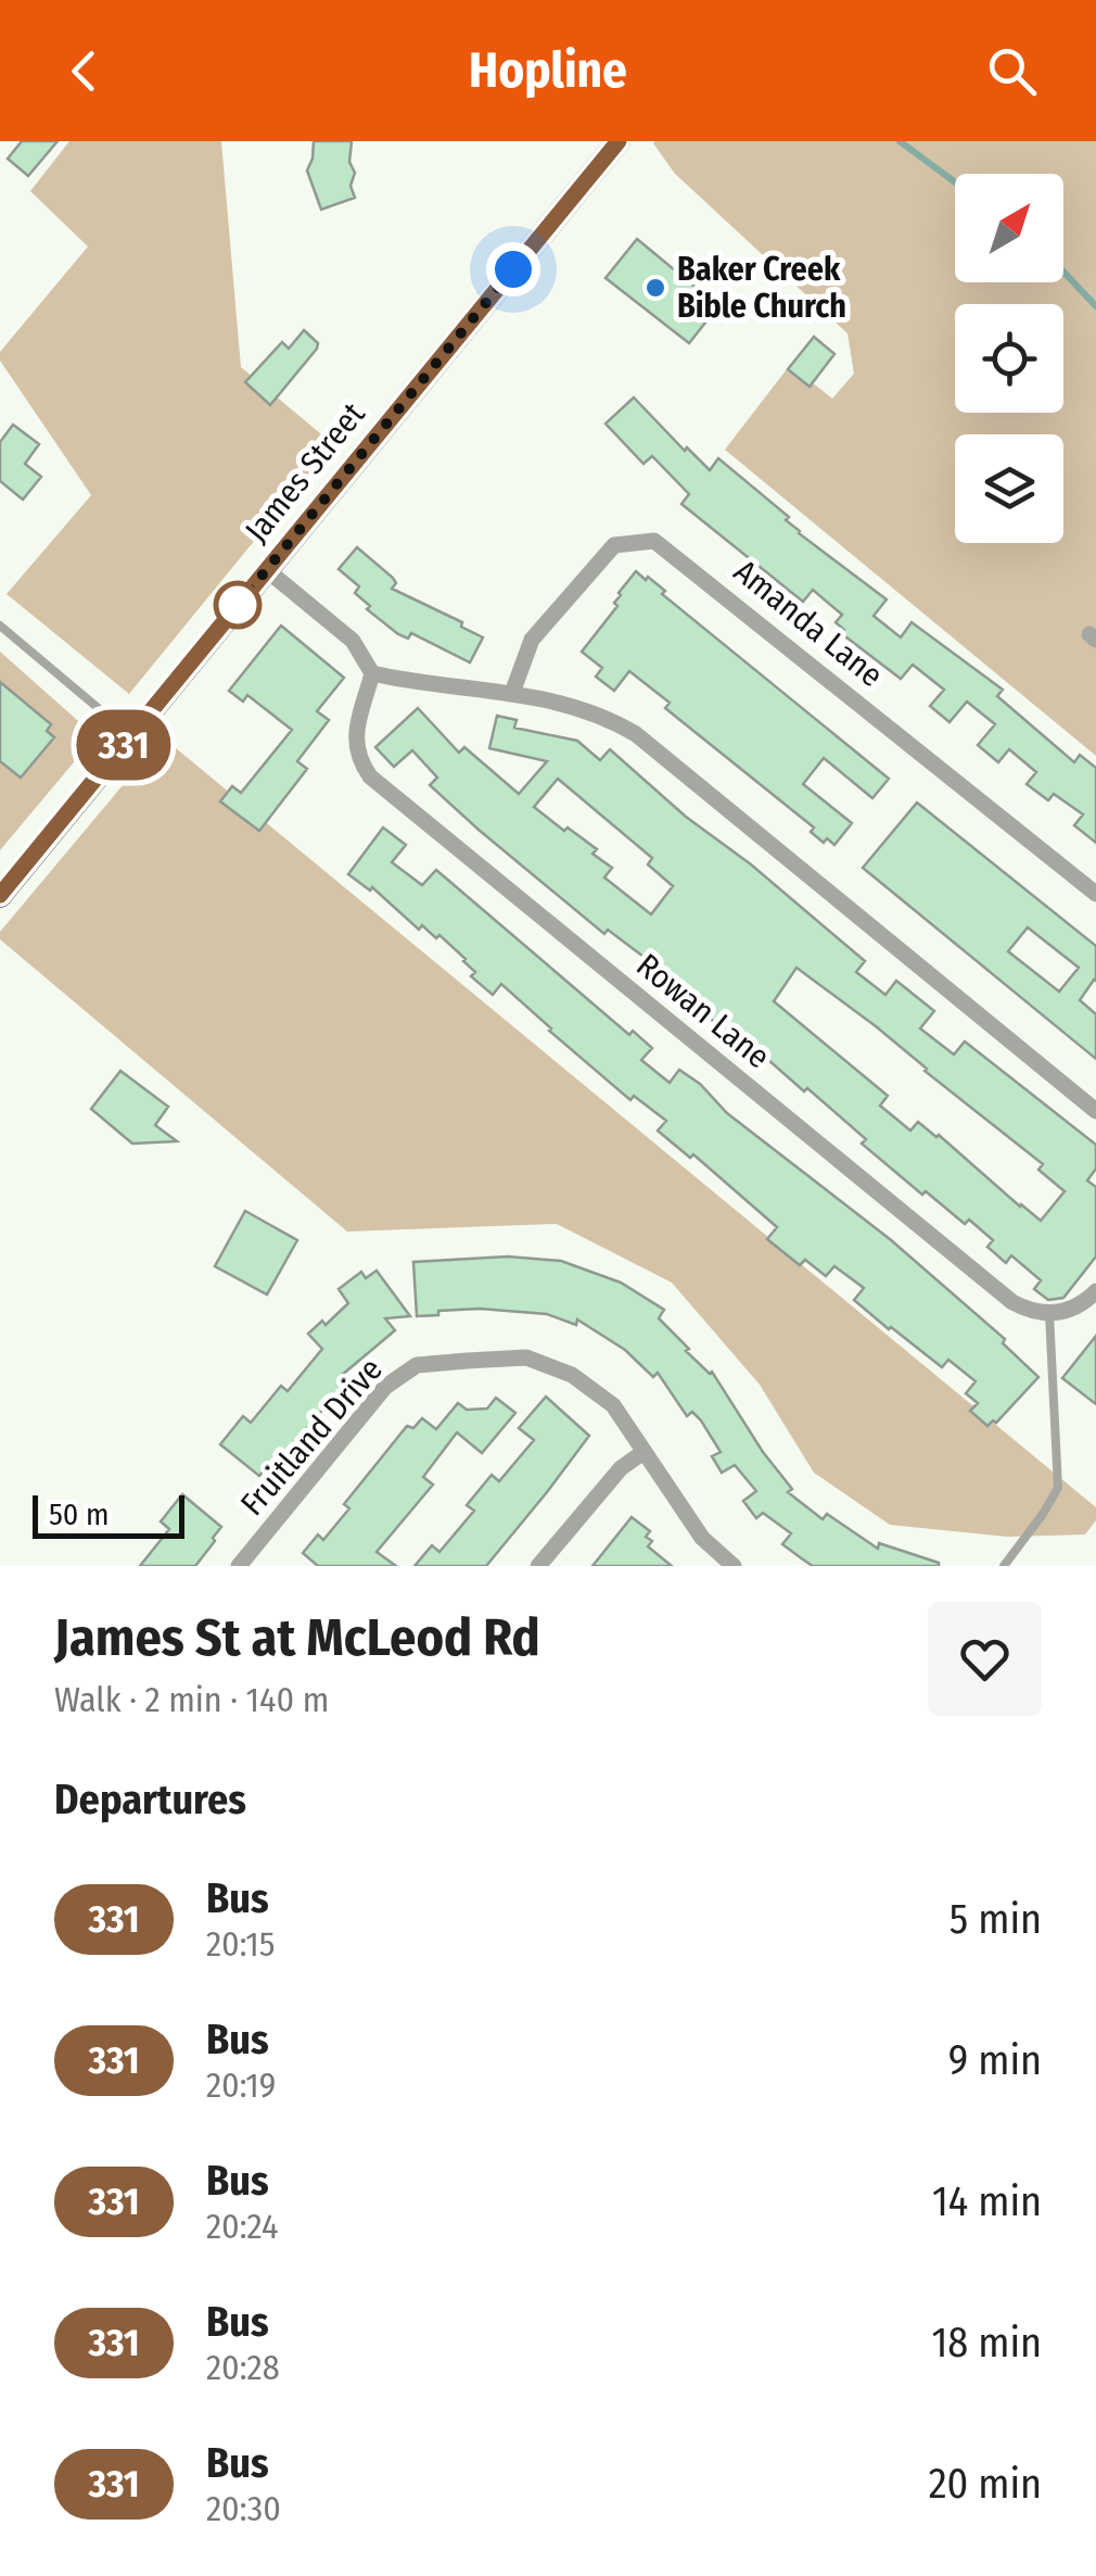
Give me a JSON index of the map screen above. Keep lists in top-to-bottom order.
{
  "streets": {
    "main road": ["James Street"],
    "street": ["Amanda Lane", "Rowan Lane", "Fruitland Drive"]
  },
  "places": ["Baker Creek Bible Church"],
  "lines": ["bus line 331"],
  "scale_bar": "50 m",
  "north": "top right",
  "page": {
    "header": "Hopline",
    "on_map": "331",
    "scale": "50 m",
    "heading": [
      ["James St at McLeod Rd", "Walk · 2 min · 140 m"],
      "Departures"
    ],
    "list": [
      {
        "mark": "331",
        "name": "Bus",
        "note": "20:15",
        "value": "5 min"
      },
      {
        "mark": "331",
        "name": "Bus",
        "note": "20:19",
        "value": "9 min"
      },
      {
        "mark": "331",
        "name": "Bus",
        "note": "20:24",
        "value": "14 min"
      },
      {
        "mark": "331",
        "name": "Bus",
        "note": "20:28",
        "value": "18 min"
      },
      {
        "mark": "331",
        "name": "Bus",
        "note": "20:30",
        "value": "20 min"
      }
    ]
  }
}
